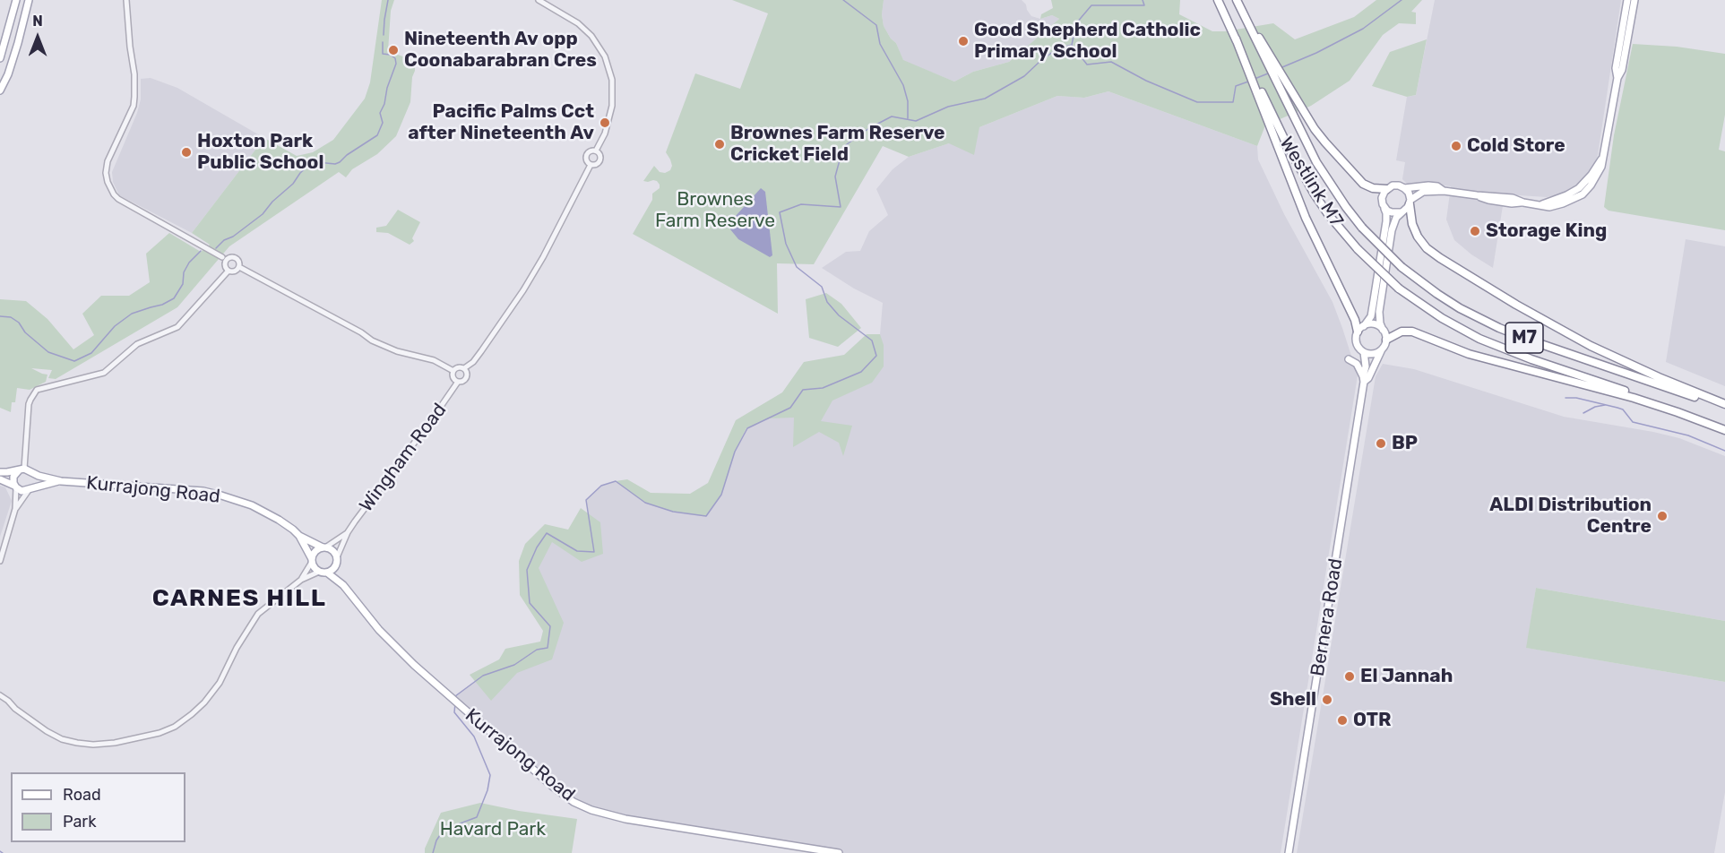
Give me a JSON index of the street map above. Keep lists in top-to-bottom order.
{
  "streets": {
    "highway": ["Westlink M7", "M7"],
    "main road": ["Kurrajong Road", "Bernera Road"],
    "street": ["Wingham Road"]
  },
  "crossings": [
    ["Wingham Road", "Kurrajong Road"]
  ],
  "districts": ["CARNES HILL"],
  "parks": ["Brownes Farm Reserve", "Havard Park"],
  "places": [
    "Good Shepherd Catholic Primary School",
    "Nineteenth Av opp Coonabarabran Cres",
    "Pacific Palms Cct after Nineteenth Av",
    "Brownes Farm Reserve Cricket Field",
    "Cold Store",
    "Hoxton Park Public School",
    "Storage King",
    "BP",
    "ALDI Distribution Centre",
    "El Jannah",
    "Shell",
    "OTR"
  ],
  "legend": ["Road", "Park"],
  "north": "top"
}
